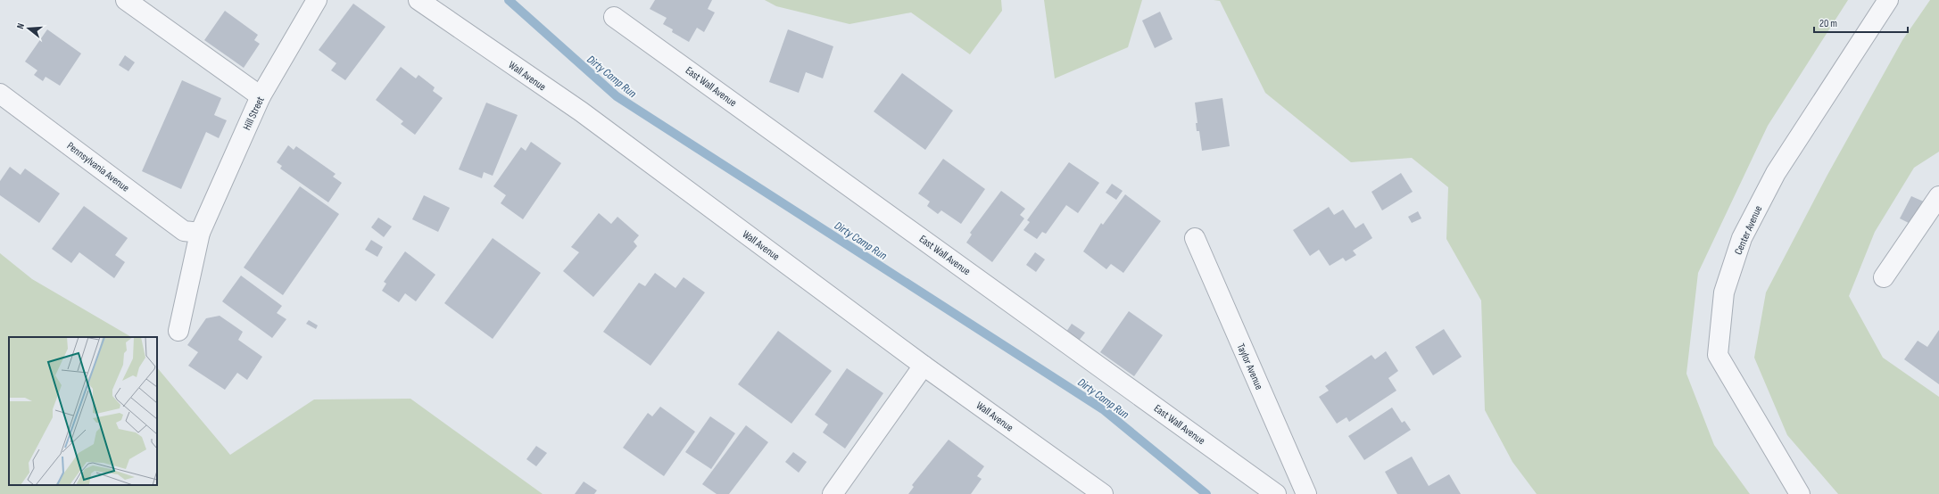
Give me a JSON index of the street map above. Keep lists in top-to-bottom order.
{
  "streets": {
    "street": [
      "Wall Avenue",
      "East Wall Avenue",
      "Hill Street",
      "Pennsylvania Avenue",
      "Center Avenue",
      "Taylor Avenue"
    ]
  },
  "crossings": [
    ["Hill Street", "Pennsylvania Avenue"]
  ],
  "water": ["Dirty Camp Run"],
  "scale_bar": "20 m",
  "north": "left"
}
